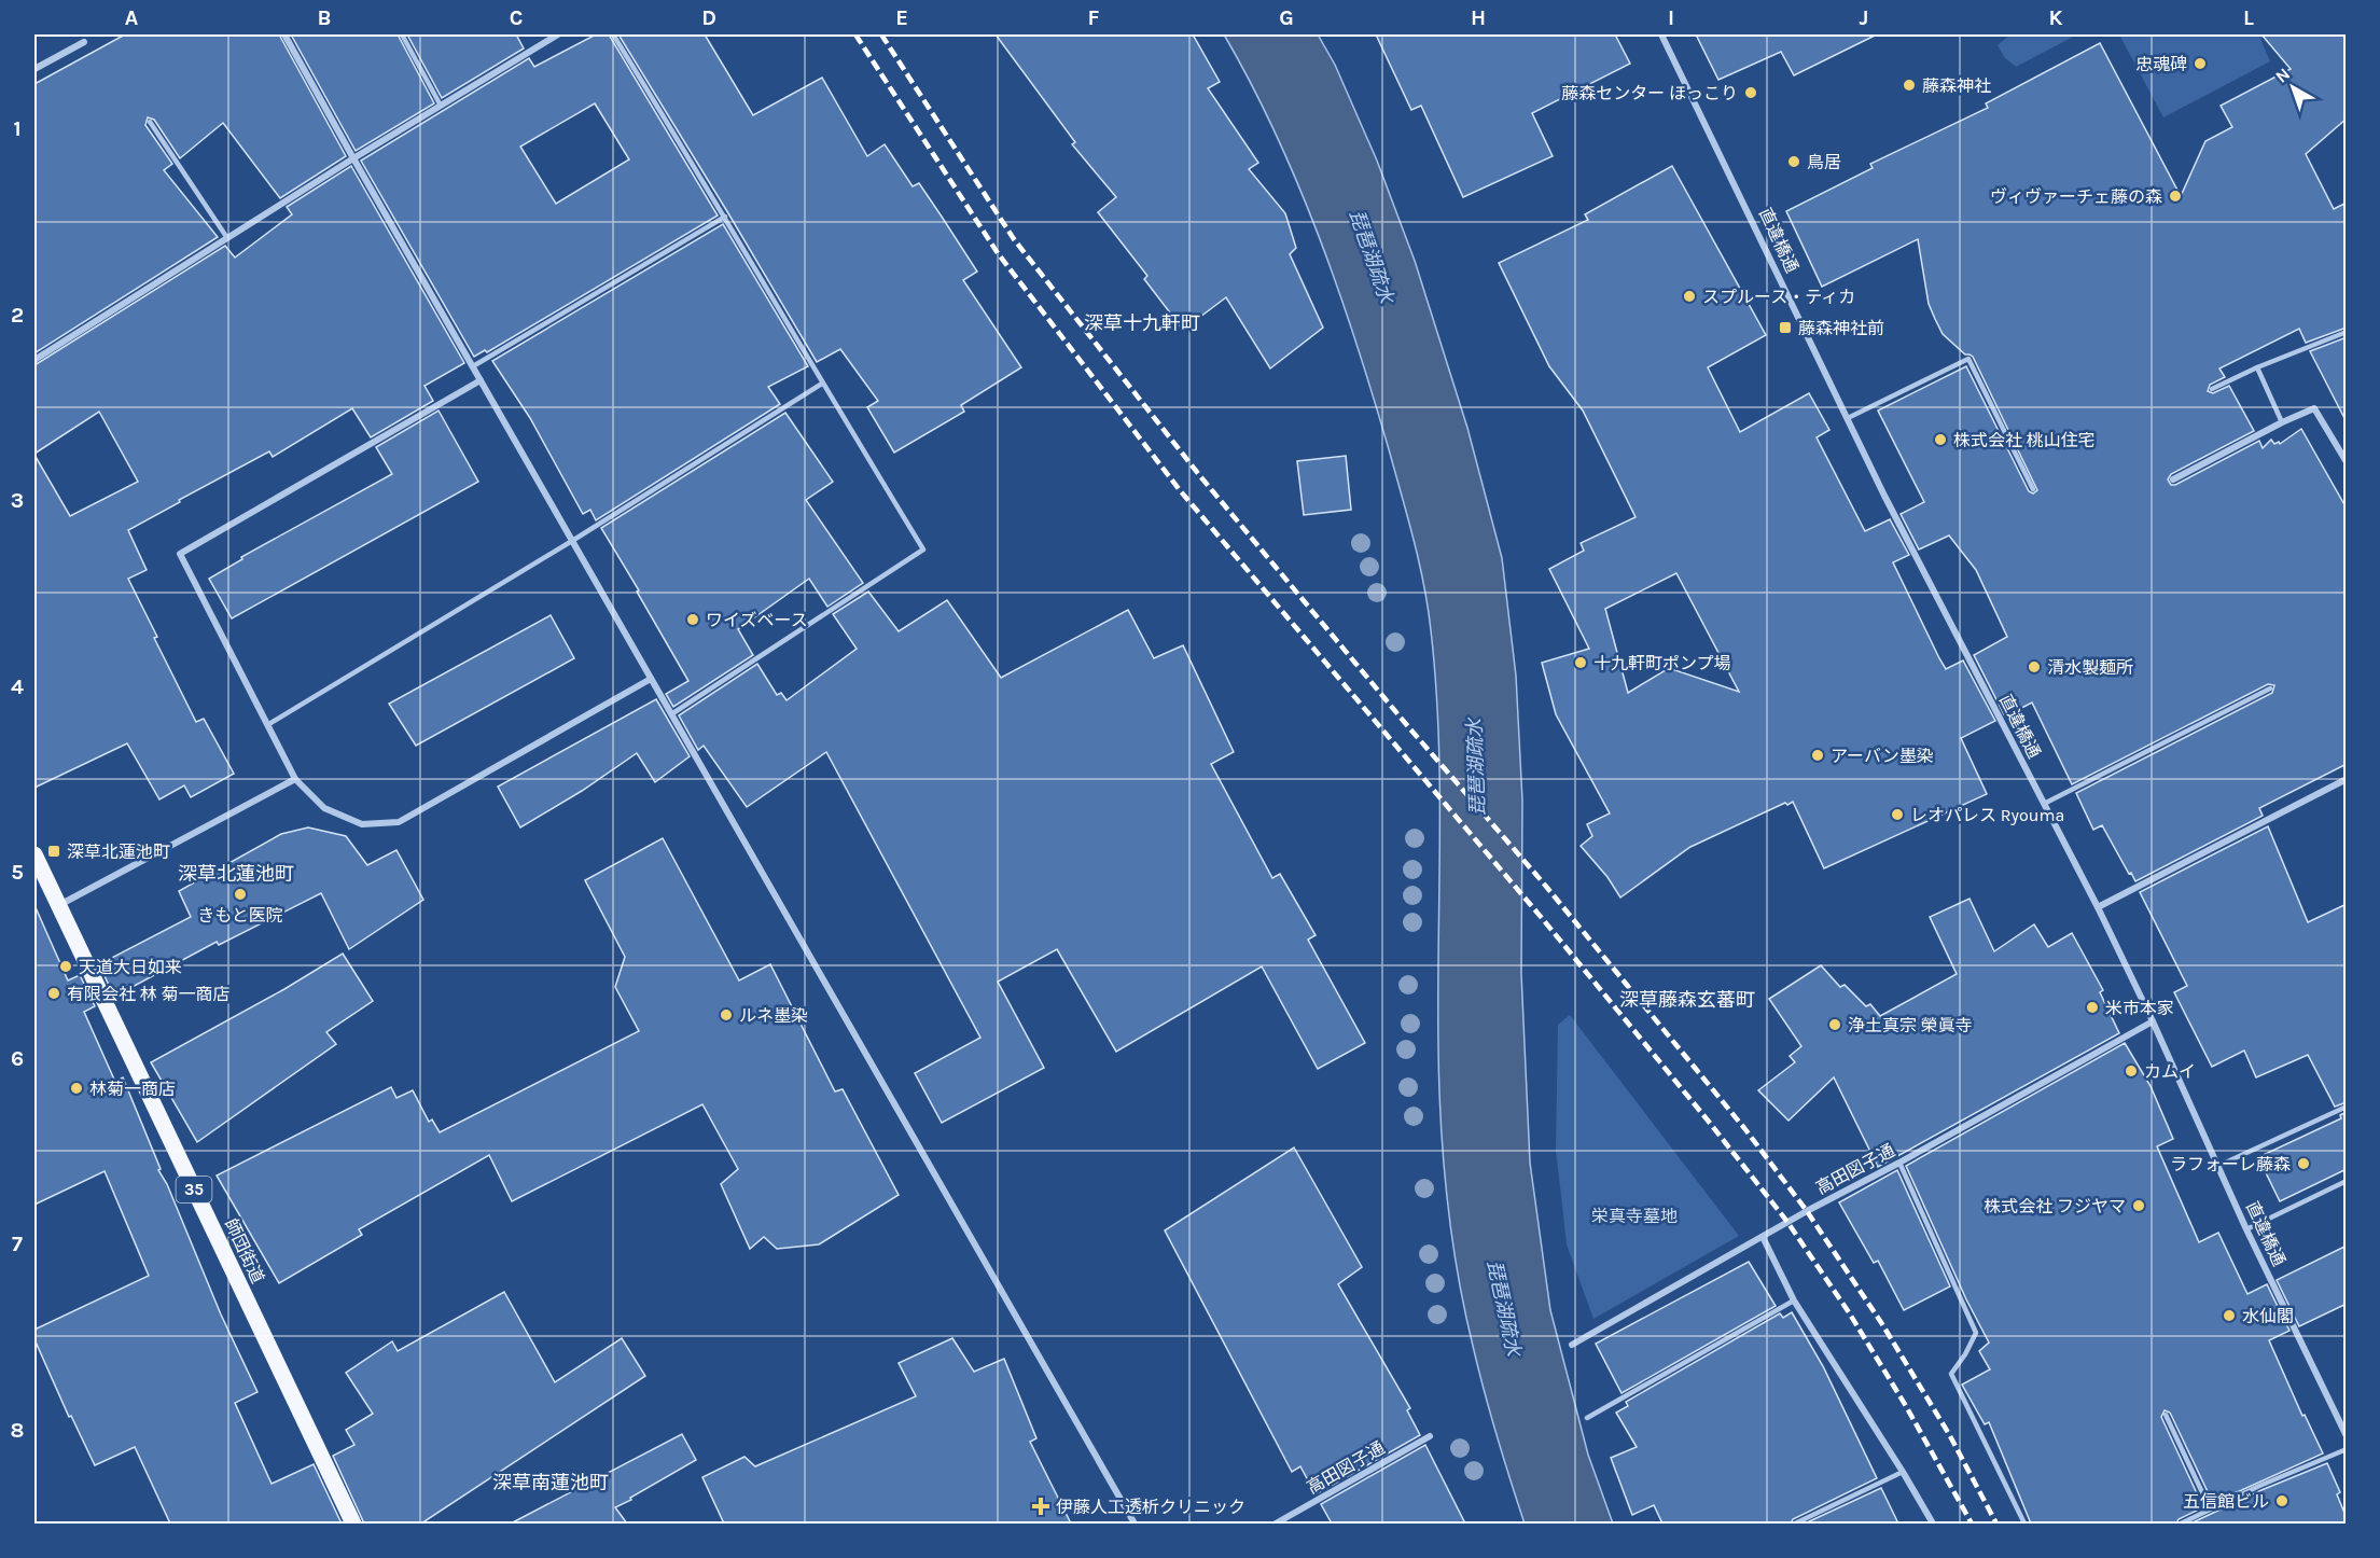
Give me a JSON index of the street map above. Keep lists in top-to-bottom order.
{
  "streets": {
    "main road": ["35", "師団街道"],
    "street": ["直違橋通", "高田図子通"]
  },
  "crossings": [
    ["直違橋通", "高田図子通"]
  ],
  "districts": [
    "深草十九軒町",
    "深草北蓮池町",
    "深草藤森玄蕃町",
    "深草南蓮池町"
  ],
  "water": ["琵琶湖疏水"],
  "parks": ["栄真寺墓地"],
  "places": {
    "other": [
      "忠魂碑",
      "藤森神社",
      "藤森センター ほっこり",
      "鳥居",
      "ヴィヴァーチェ藤の森",
      "スプルース・ティカ",
      "株式会社 桃山住宅",
      "ワイズベース",
      "十九軒町ポンプ場",
      "清水製麺所",
      "アーバン墨染",
      "レオパレス Ryouma",
      "きもと医院",
      "天道大日如来",
      "有限会社 林 菊一商店",
      "米市本家",
      "ルネ墨染",
      "浄土真宗 榮眞寺",
      "カムイ",
      "林菊一商店",
      "ラフォーレ藤森",
      "株式会社 フジヤマ",
      "水仙閣",
      "五信館ビル"
    ],
    "transit": ["藤森神社前", "深草北蓮池町"],
    "health": ["伊藤人工透析クリニック"]
  },
  "north": "top left",
  "grid": {
    "columns": [
      "A",
      "B",
      "C",
      "D",
      "E",
      "F",
      "G",
      "H",
      "I",
      "J",
      "K",
      "L"
    ],
    "rows": [
      "1",
      "2",
      "3",
      "4",
      "5",
      "6",
      "7",
      "8"
    ]
  }
}
